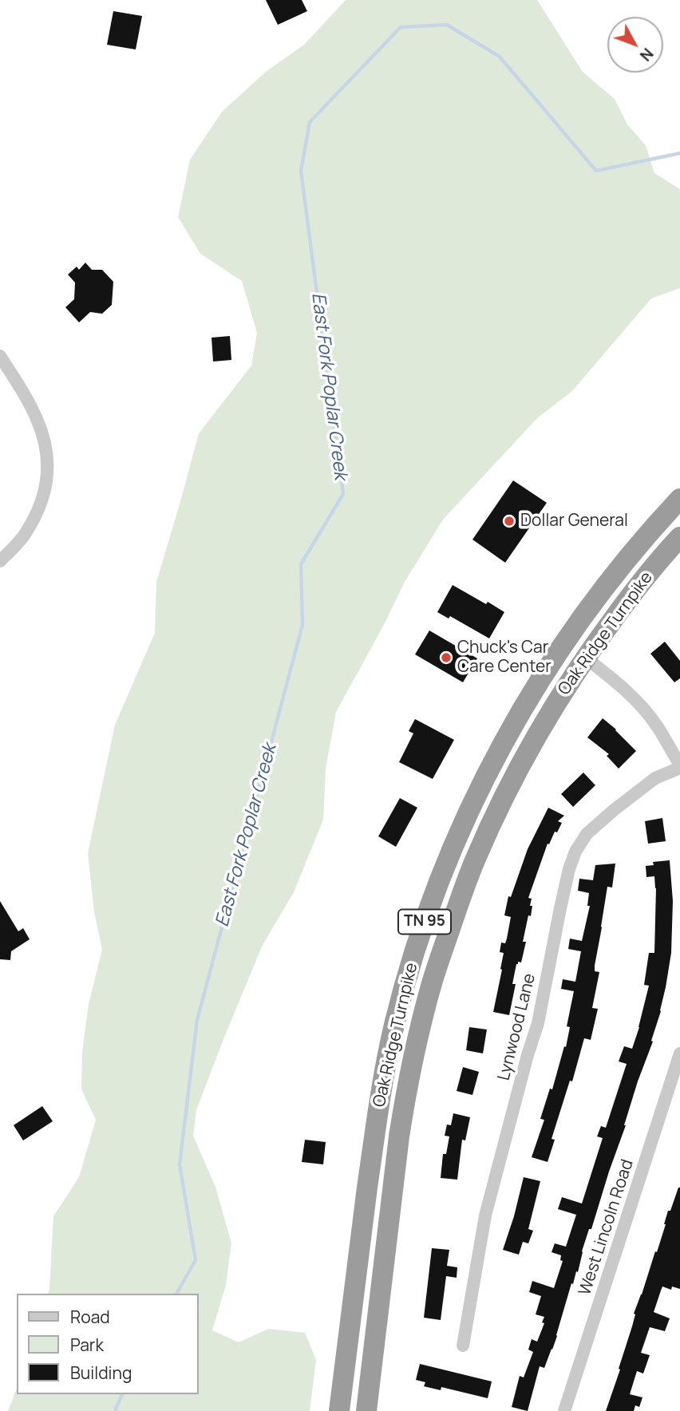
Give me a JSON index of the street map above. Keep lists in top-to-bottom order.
{
  "streets": {
    "highway": ["Oak Ridge Turnpike", "TN 95"],
    "street": ["Lynwood Lane", "West Lincoln Road"]
  },
  "water": ["East Fork Poplar Creek"],
  "places": ["Dollar General", "Chuck's Car Care Center"],
  "legend": ["Road", "Park", "Building"],
  "north": "bottom right"
}
